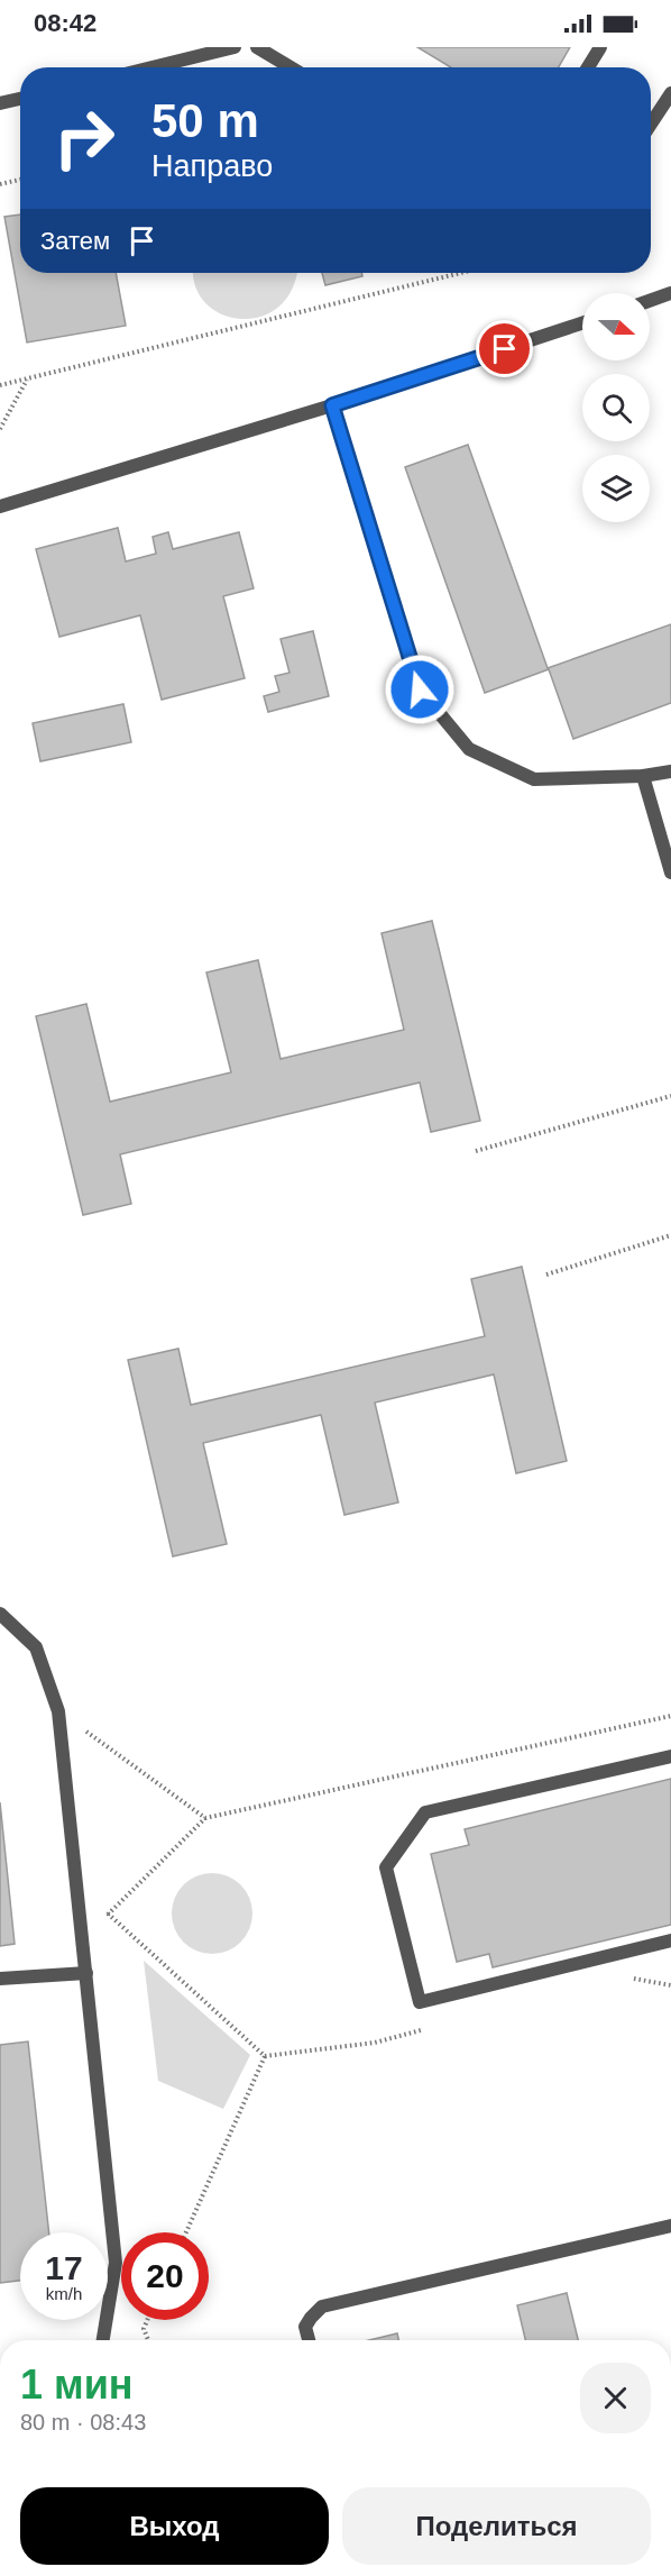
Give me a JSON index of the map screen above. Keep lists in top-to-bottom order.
{
  "north": "right",
  "page": {
    "status": "08:42",
    "turn": ["50 m", "Направо"],
    "then": "Затем",
    "speed": "17 km/h",
    "limit": "20",
    "heading": ["1 мин", "80 m · 08:43"],
    "buttons": ["Выход", "Поделиться"]
  }
}
